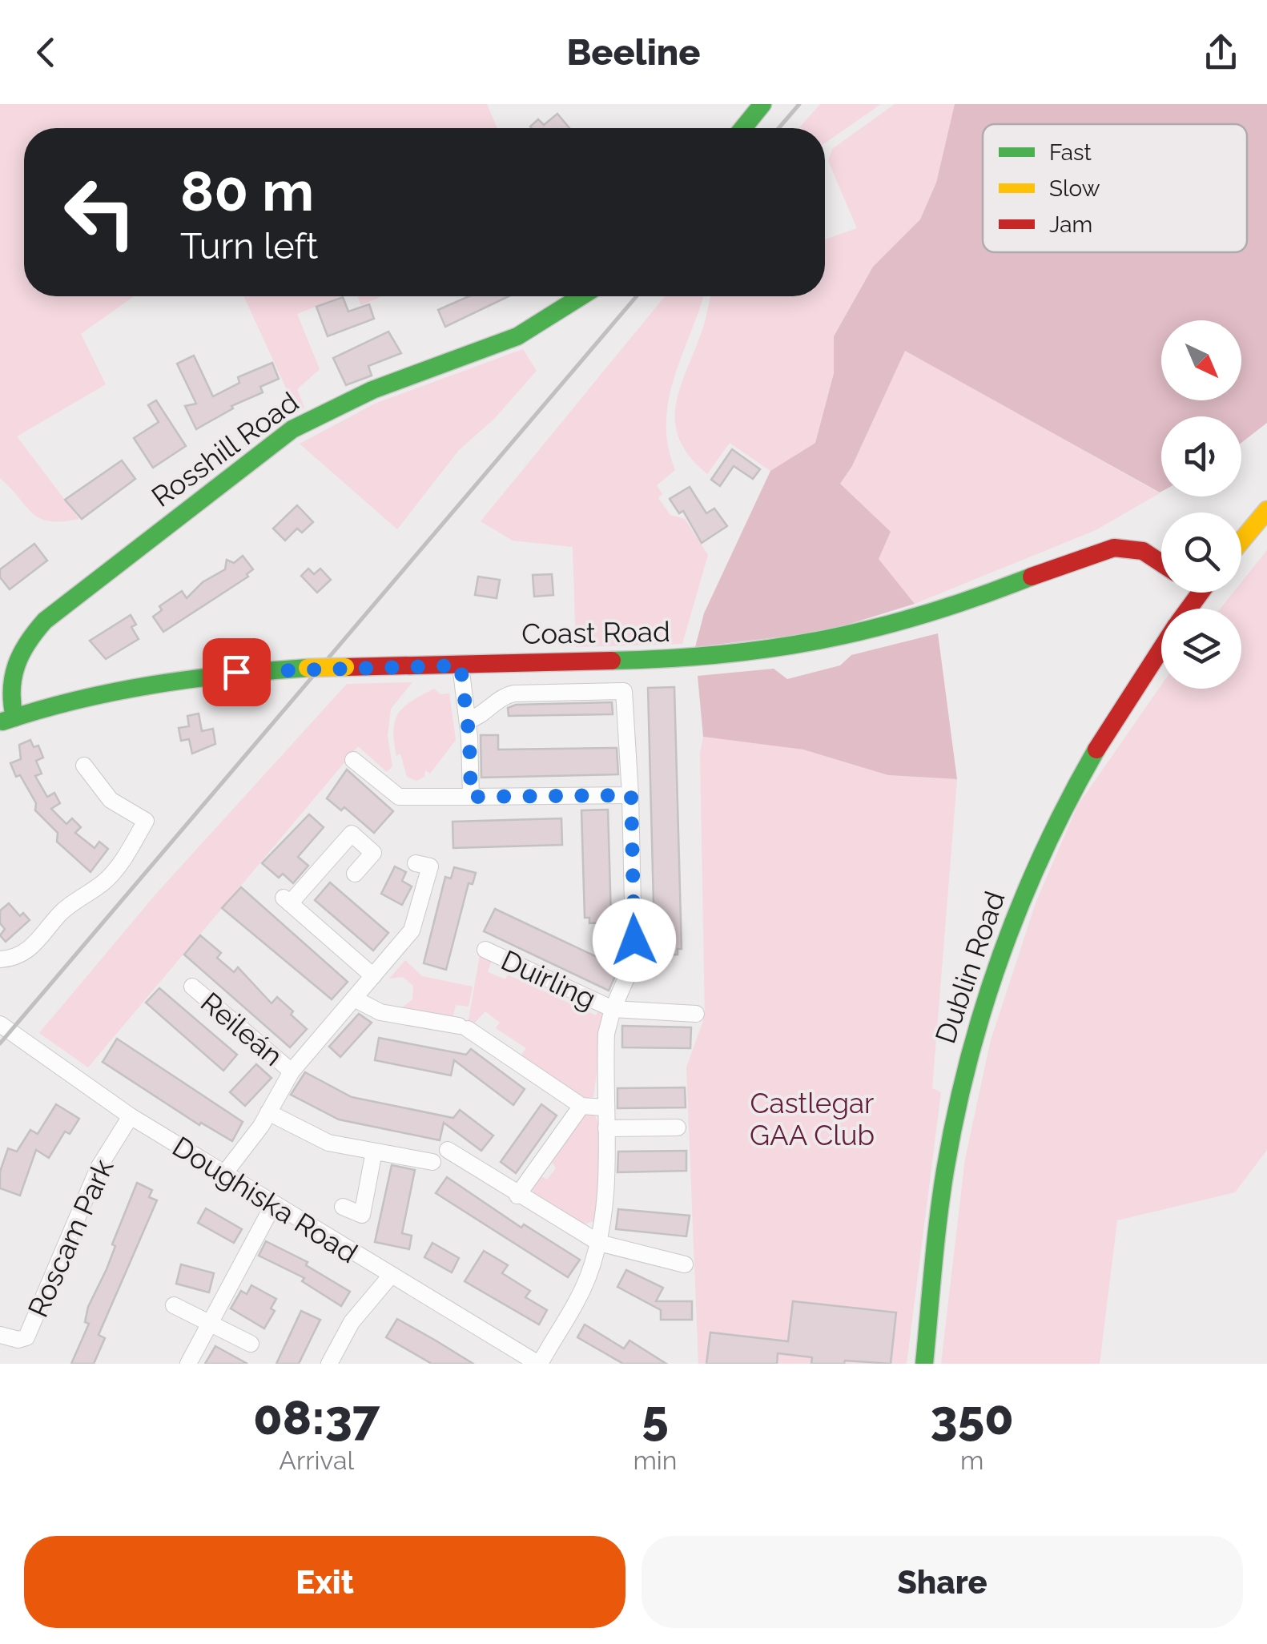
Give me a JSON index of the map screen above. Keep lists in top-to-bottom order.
{
  "streets": {
    "main road": ["Rosshill Road", "Coast Road", "Dublin Road"],
    "street": [
      "Duirling",
      "Reileán",
      "Doughiska Road",
      "Roscam Park"
    ]
  },
  "crossings": [
    ["Rosshill Road", "Coast Road"],
    ["Duirling", "Doughiska Road"],
    ["Reileán", "Doughiska Road"],
    ["Doughiska Road", "Roscam Park"]
  ],
  "parks": ["Castlegar GAA Club"],
  "legend": ["Fast", "Slow", "Jam"],
  "north": "bottom right",
  "page": {
    "header": "Beeline",
    "turn": ["80 m", "Turn left"],
    "eta": [
      "08:37",
      "Arrival",
      "5",
      "min",
      "350",
      "m"
    ],
    "buttons": ["Exit", "Share"]
  }
}
